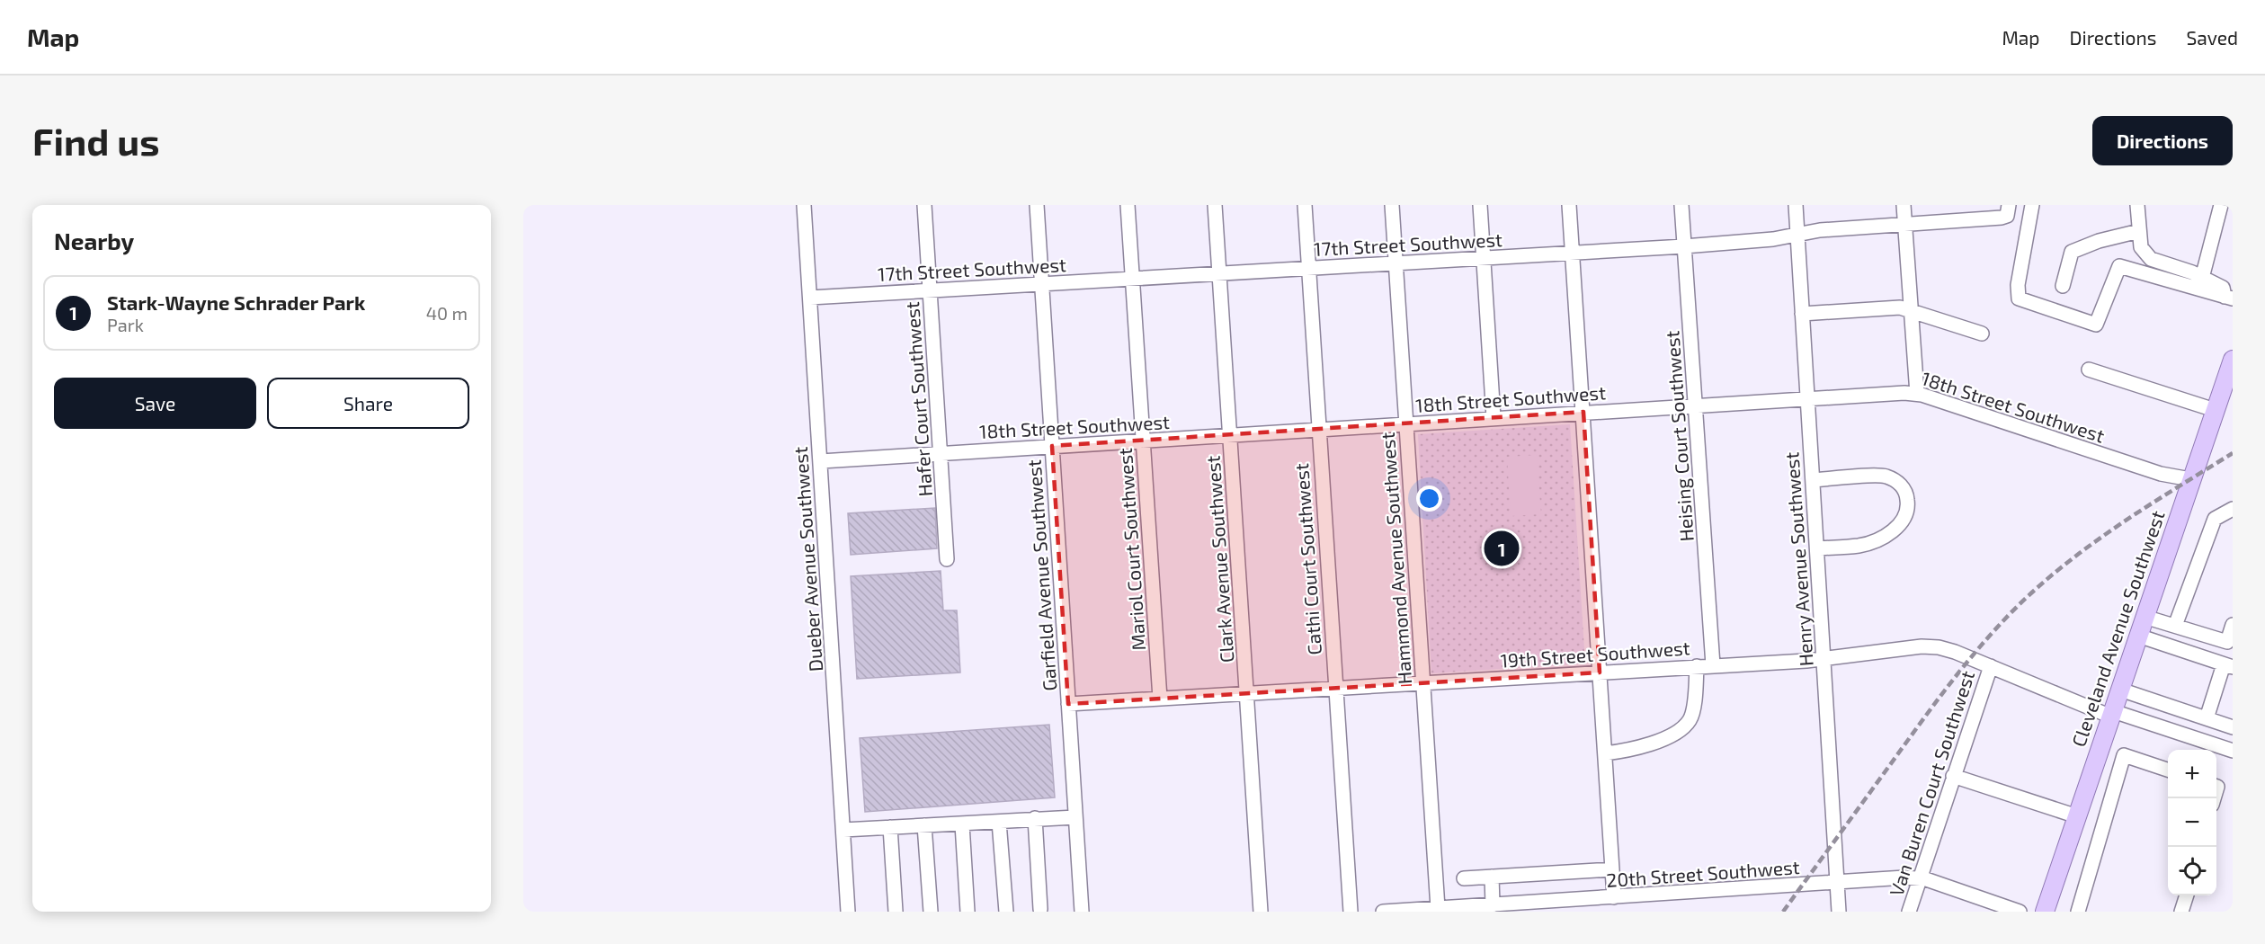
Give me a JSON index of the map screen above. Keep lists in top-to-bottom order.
{
  "streets": {
    "main road": ["Cleveland Avenue Southwest"],
    "street": [
      "17th Street Southwest",
      "18th Street Southwest",
      "Hafer Court Southwest",
      "Heising Court Southwest",
      "Mariol Court Southwest",
      "Hammond Avenue Southwest",
      "Dueber Avenue Southwest",
      "Clark Avenue Southwest",
      "Cathi Court Southwest",
      "Henry Avenue Southwest",
      "Garfield Avenue Southwest",
      "19th Street Southwest",
      "Van Buren Court Southwest",
      "20th Street Southwest"
    ]
  },
  "crossings": [
    ["17th Street Southwest", "Hafer Court Southwest"],
    ["17th Street Southwest", "Heising Court Southwest"],
    ["17th Street Southwest", "Mariol Court Southwest"],
    ["17th Street Southwest", "Hammond Avenue Southwest"],
    ["17th Street Southwest", "Dueber Avenue Southwest"],
    ["17th Street Southwest", "Clark Avenue Southwest"],
    ["17th Street Southwest", "Cathi Court Southwest"],
    ["17th Street Southwest", "Henry Avenue Southwest"],
    ["17th Street Southwest", "Garfield Avenue Southwest"],
    ["18th Street Southwest", "Hafer Court Southwest"],
    ["18th Street Southwest", "Heising Court Southwest"],
    ["18th Street Southwest", "Mariol Court Southwest"],
    ["18th Street Southwest", "Hammond Avenue Southwest"],
    ["18th Street Southwest", "Dueber Avenue Southwest"],
    ["18th Street Southwest", "Clark Avenue Southwest"],
    ["18th Street Southwest", "Cathi Court Southwest"],
    ["18th Street Southwest", "Henry Avenue Southwest"],
    ["18th Street Southwest", "Garfield Avenue Southwest"],
    ["18th Street Southwest", "Cleveland Avenue Southwest"],
    ["Heising Court Southwest", "19th Street Southwest"],
    ["Mariol Court Southwest", "19th Street Southwest"],
    ["Hammond Avenue Southwest", "19th Street Southwest"],
    ["Hammond Avenue Southwest", "20th Street Southwest"],
    ["Clark Avenue Southwest", "19th Street Southwest"],
    ["Cathi Court Southwest", "19th Street Southwest"],
    ["Henry Avenue Southwest", "19th Street Southwest"],
    ["Henry Avenue Southwest", "20th Street Southwest"],
    ["Garfield Avenue Southwest", "19th Street Southwest"],
    ["Cleveland Avenue Southwest", "19th Street Southwest"],
    ["19th Street Southwest", "Van Buren Court Southwest"],
    ["Van Buren Court Southwest", "20th Street Southwest"]
  ],
  "page": {
    "header": "Map",
    "nav": ["Map", "Directions", "Saved"],
    "buttons": [
      "Directions",
      ["Save", "Share"]
    ],
    "title": "Find us",
    "heading": "Nearby",
    "list": [
      {
        "mark": "1",
        "name": "Stark-Wayne Schrader Park",
        "note": "Park",
        "value": "40 m"
      }
    ],
    "pins": "1",
    "map_buttons": ["+", "−"]
  }
}
